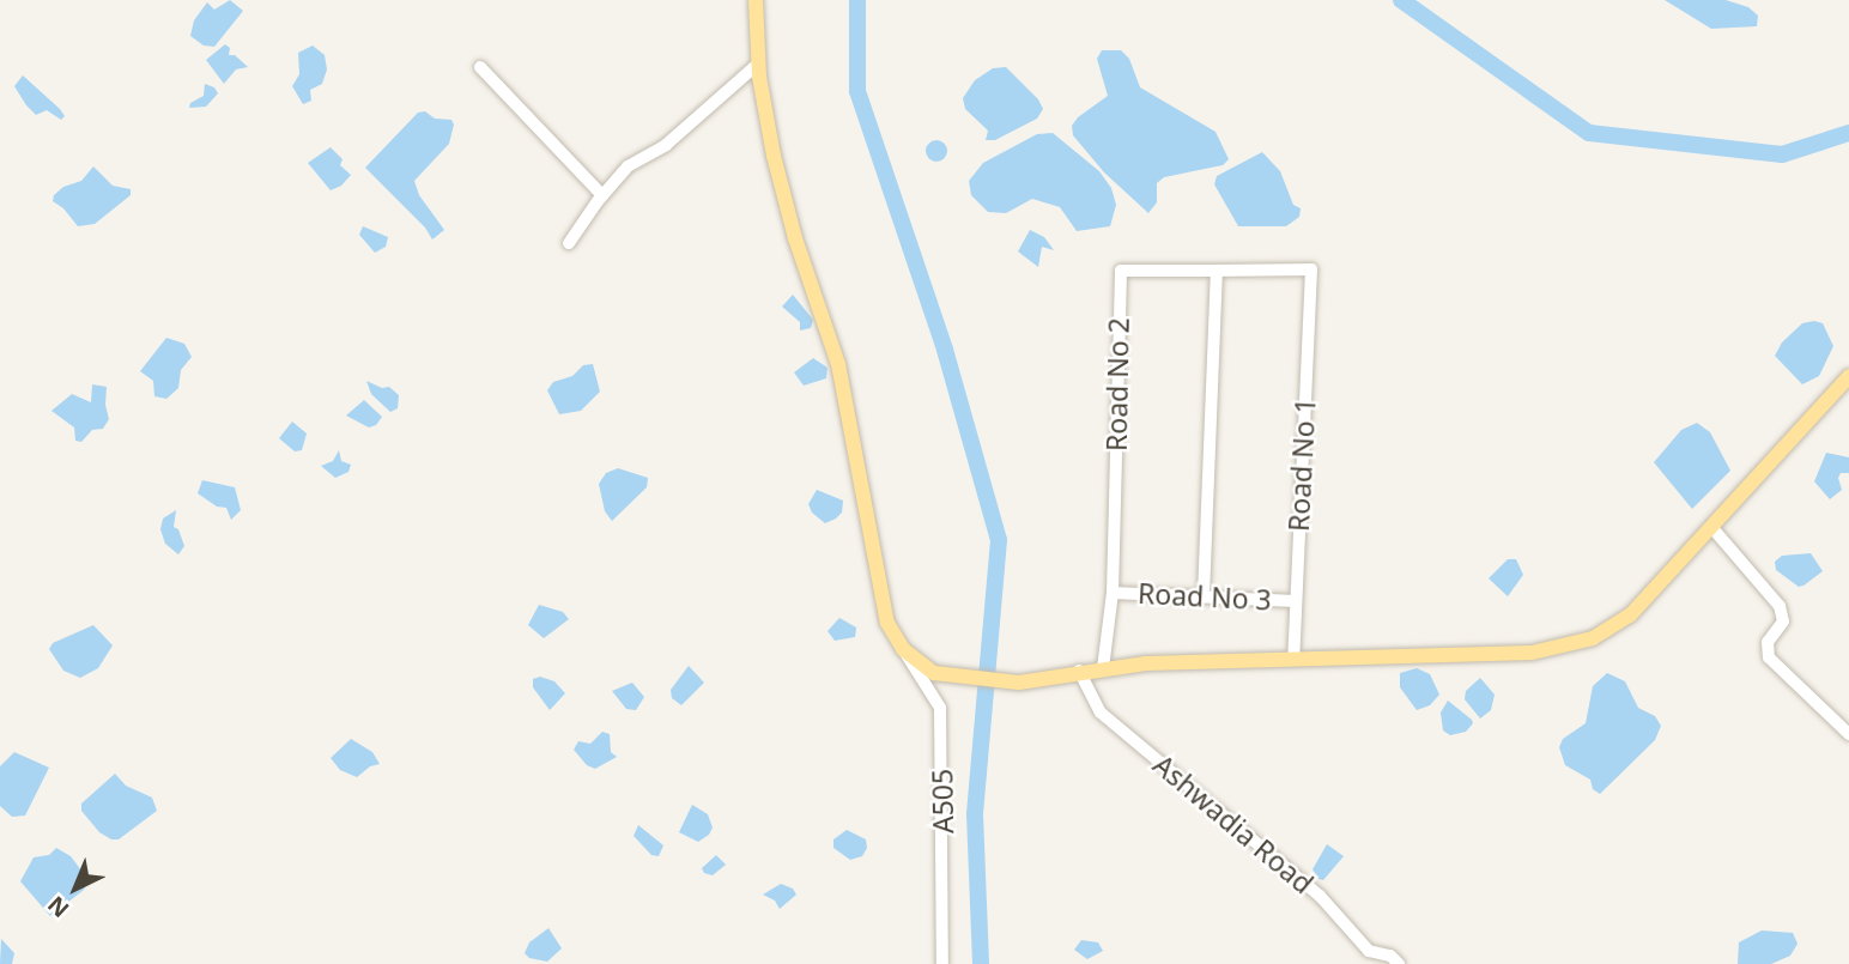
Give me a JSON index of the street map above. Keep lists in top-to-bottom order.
{
  "streets": {
    "street": [
      "Road No 2",
      "Road No 1",
      "Road No 3",
      "A505",
      "Ashwadia Road"
    ]
  },
  "crossings": [
    ["Road No 2", "Road No 1"],
    ["Road No 2", "Road No 3"],
    ["Road No 1", "Road No 3"]
  ],
  "north": "bottom left"
}
